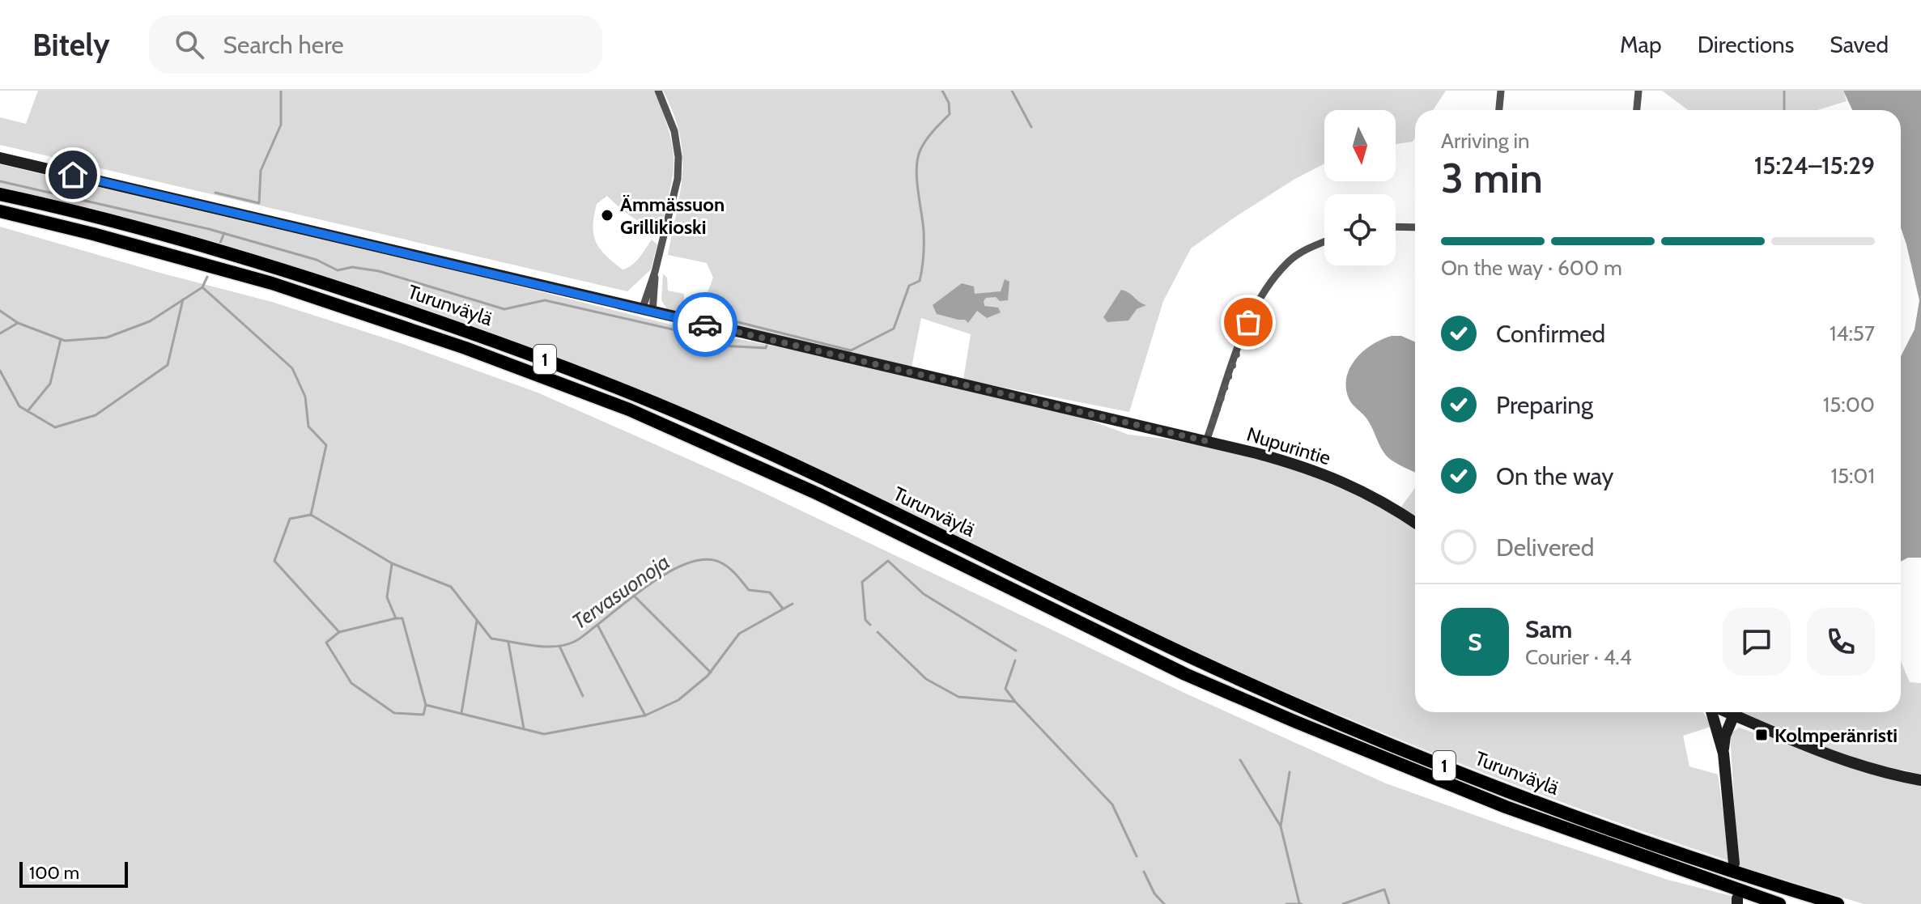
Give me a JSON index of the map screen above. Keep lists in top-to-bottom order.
{
  "streets": {
    "highway": ["Turunväylä", "1"],
    "main road": ["Nupurintie"]
  },
  "water": ["Tervasuonoja"],
  "places": {
    "other": ["Ämmässuon Grillikioski"],
    "transit": ["Kolmperänristi"]
  },
  "scale_bar": "100 m",
  "north": "bottom",
  "page": {
    "header": "Bitely",
    "search": "Search here",
    "nav": ["Map", "Directions", "Saved"],
    "heading": ["3 min", "Arriving in", "15:24–15:29"],
    "panel": ["Sam", "Courier · 4.4"],
    "bar": "On the way · 600 m",
    "list": [
      ["Confirmed", "14:57"],
      ["Preparing", "15:00"],
      ["On the way", "15:01"],
      "Delivered"
    ],
    "round": "S",
    "scale": "100 m"
  }
}
